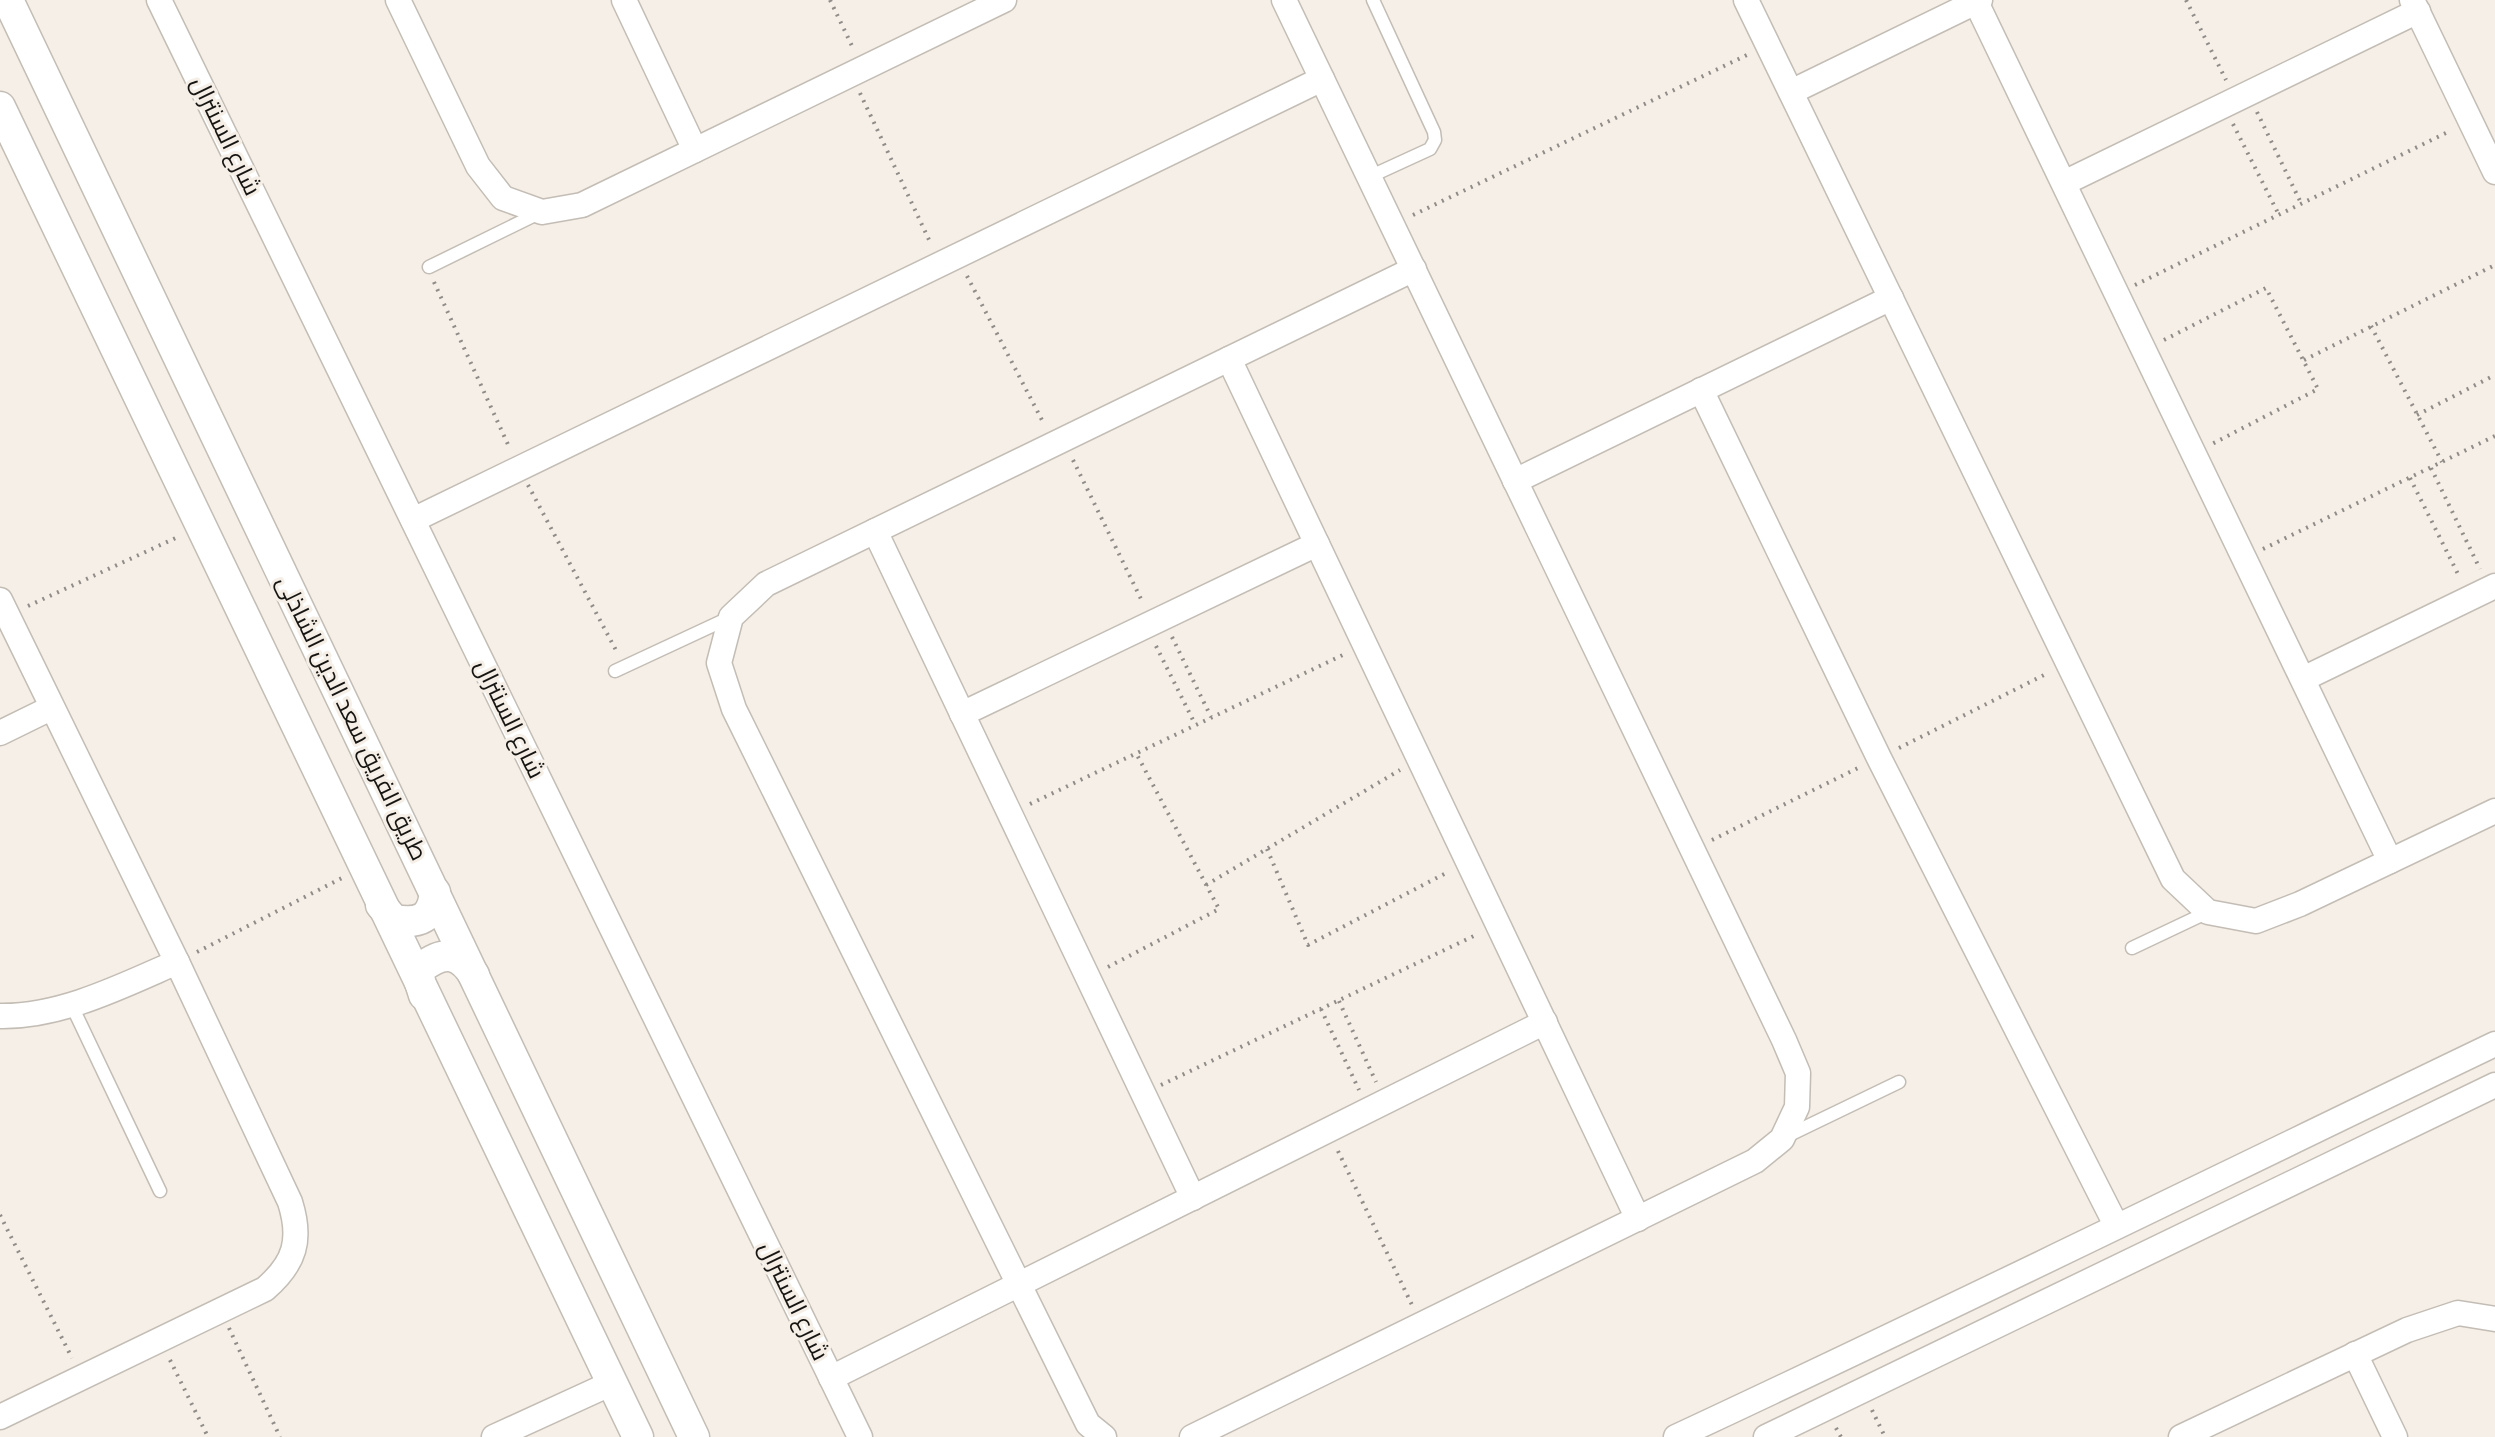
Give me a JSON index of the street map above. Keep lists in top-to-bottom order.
{
  "streets": {
    "street": ["شارع السنترال", "طريق الفريق سعد الدين الشاذلى"]
  }
}
